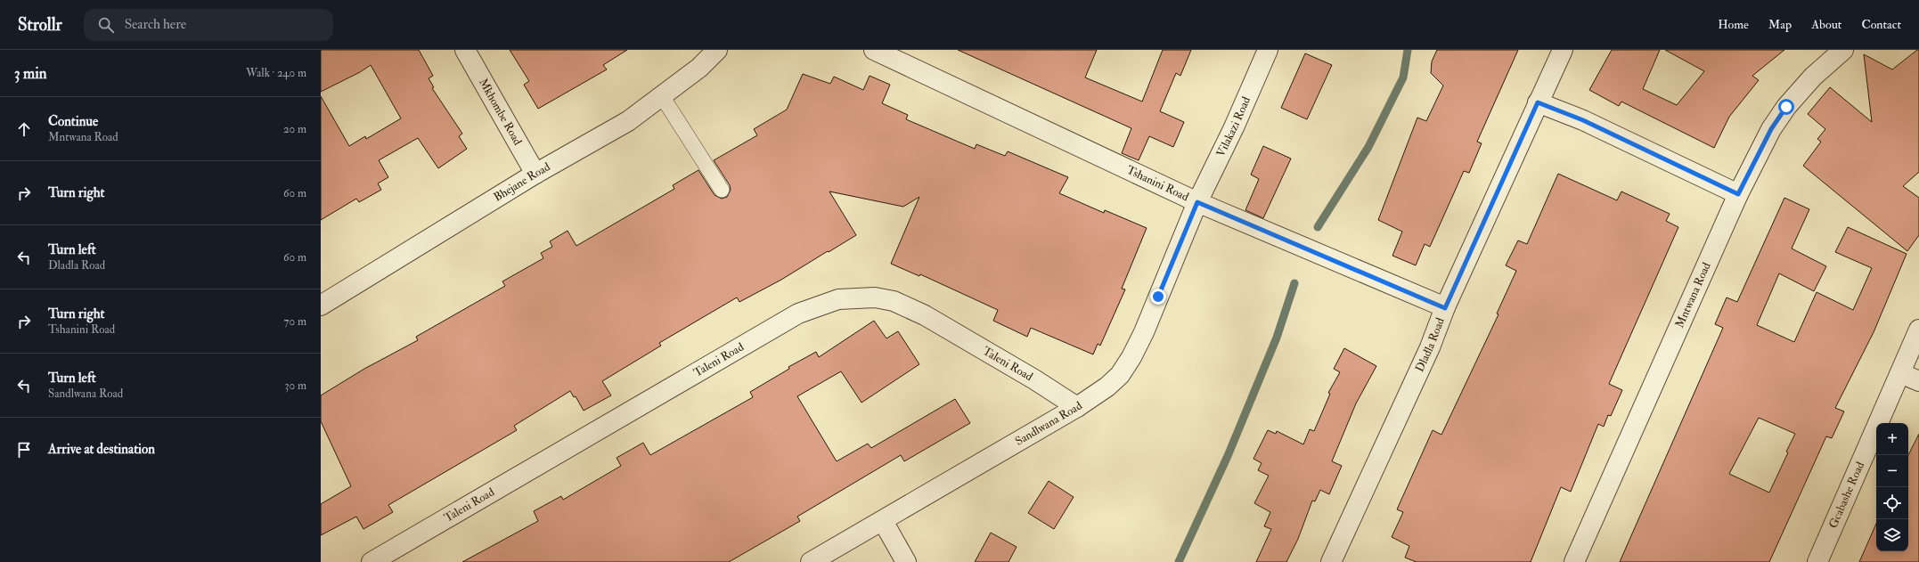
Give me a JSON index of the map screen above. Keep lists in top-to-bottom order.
{
  "streets": {
    "street": [
      "Mkhombe Road",
      "Vilakazi Road",
      "Bhejane Road",
      "Tshanini Road",
      "Mntwana Road",
      "Dladla Road",
      "Taleni Road",
      "Sandlwana Road",
      "Gcabashe Road"
    ]
  },
  "crossings": [
    ["Mkhombe Road", "Bhejane Road"],
    ["Vilakazi Road", "Tshanini Road"],
    ["Vilakazi Road", "Sandlwana Road"],
    ["Tshanini Road", "Dladla Road"],
    ["Tshanini Road", "Sandlwana Road"],
    ["Taleni Road", "Sandlwana Road"]
  ],
  "page": {
    "header": "Strollr",
    "search": "Search here",
    "nav": [
      "Home",
      "Map",
      "About",
      "Contact"
    ],
    "heading": ["3 min", "Walk · 240 m"],
    "list": [
      ["Continue", "Mntwana Road", "20 m"],
      ["Turn right", "60 m"],
      ["Turn left", "Dladla Road", "60 m"],
      ["Turn right", "Tshanini Road", "70 m"],
      ["Turn left", "Sandlwana Road", "30 m"],
      "Arrive at destination"
    ],
    "map_buttons": ["+", "−"]
  }
}
